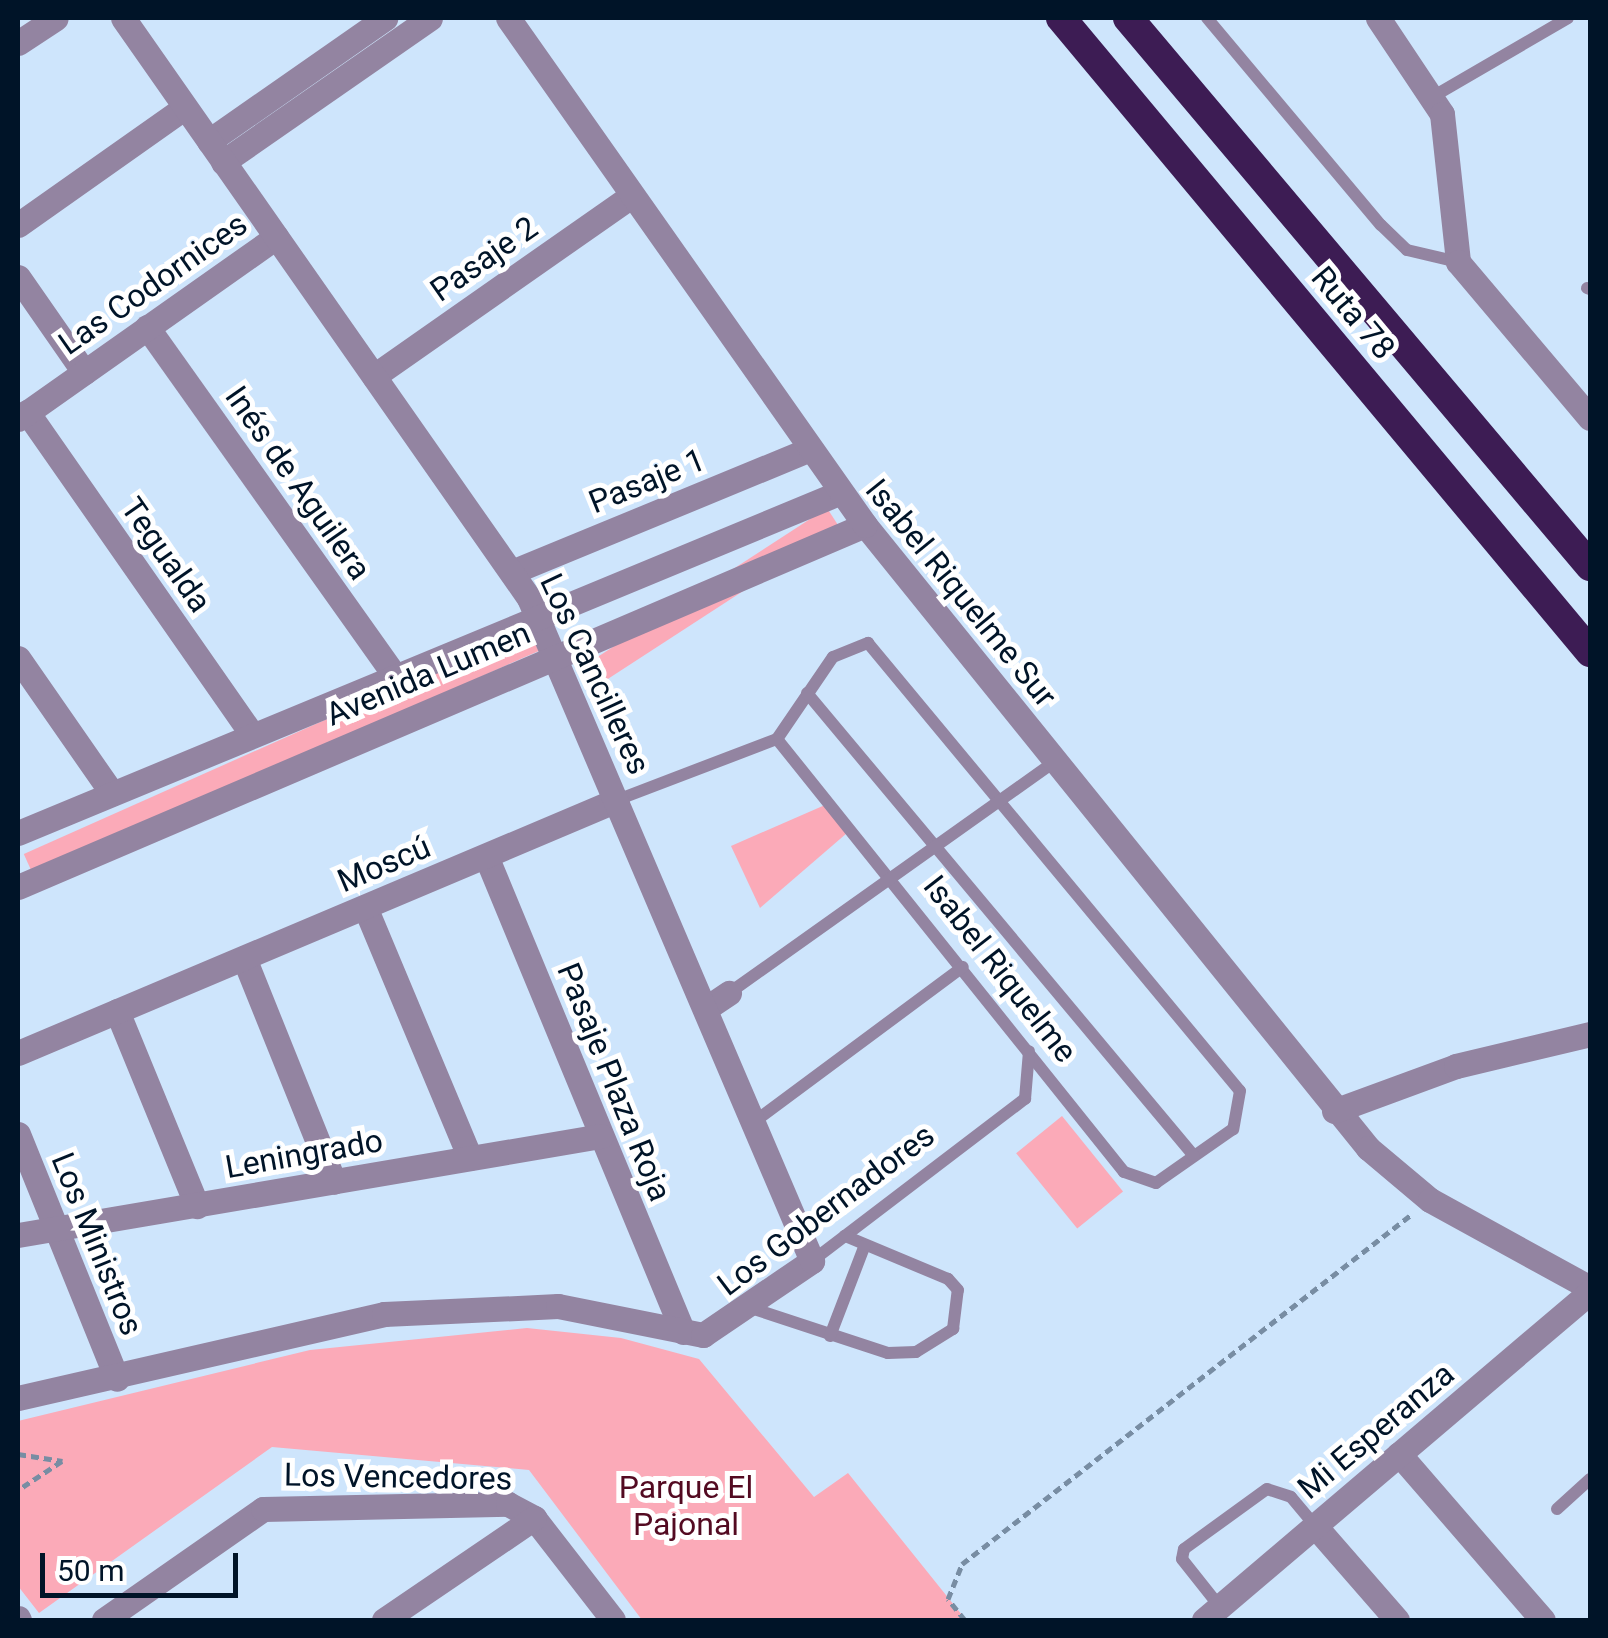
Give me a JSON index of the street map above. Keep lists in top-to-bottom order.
{
  "streets": {
    "highway": ["Ruta 78"],
    "street": [
      "Pasaje 2",
      "Las Codornices",
      "Pasaje 1",
      "Inés de Aguilera",
      "Tegualda",
      "Isabel Riquelme Sur",
      "Avenida Lumen",
      "Los Cancilleres",
      "Moscú",
      "Pasaje Plaza Roja",
      "Leningrado",
      "Los Gobernadores",
      "Los Ministros",
      "Mi Esperanza",
      "Los Vencedores"
    ],
    "lane": ["Isabel Riquelme"]
  },
  "crossings": [
    ["Pasaje 2", "Isabel Riquelme Sur"],
    ["Pasaje 2", "Los Cancilleres"],
    ["Las Codornices", "Inés de Aguilera"],
    ["Las Codornices", "Tegualda"],
    ["Las Codornices", "Los Cancilleres"],
    ["Pasaje 1", "Isabel Riquelme Sur"],
    ["Pasaje 1", "Los Cancilleres"],
    ["Inés de Aguilera", "Avenida Lumen"],
    ["Tegualda", "Avenida Lumen"],
    ["Isabel Riquelme Sur", "Avenida Lumen"],
    ["Isabel Riquelme Sur", "Isabel Riquelme"],
    ["Isabel Riquelme Sur", "Mi Esperanza"],
    ["Avenida Lumen", "Los Cancilleres"],
    ["Los Cancilleres", "Moscú"],
    ["Los Cancilleres", "Los Gobernadores"],
    ["Moscú", "Isabel Riquelme"],
    ["Moscú", "Pasaje Plaza Roja"],
    ["Isabel Riquelme", "Los Gobernadores"],
    ["Pasaje Plaza Roja", "Leningrado"],
    ["Pasaje Plaza Roja", "Los Gobernadores"],
    ["Leningrado", "Los Ministros"],
    ["Los Gobernadores", "Los Ministros"]
  ],
  "parks": ["Parque El Pajonal"],
  "scale_bar": "50 m"
}
